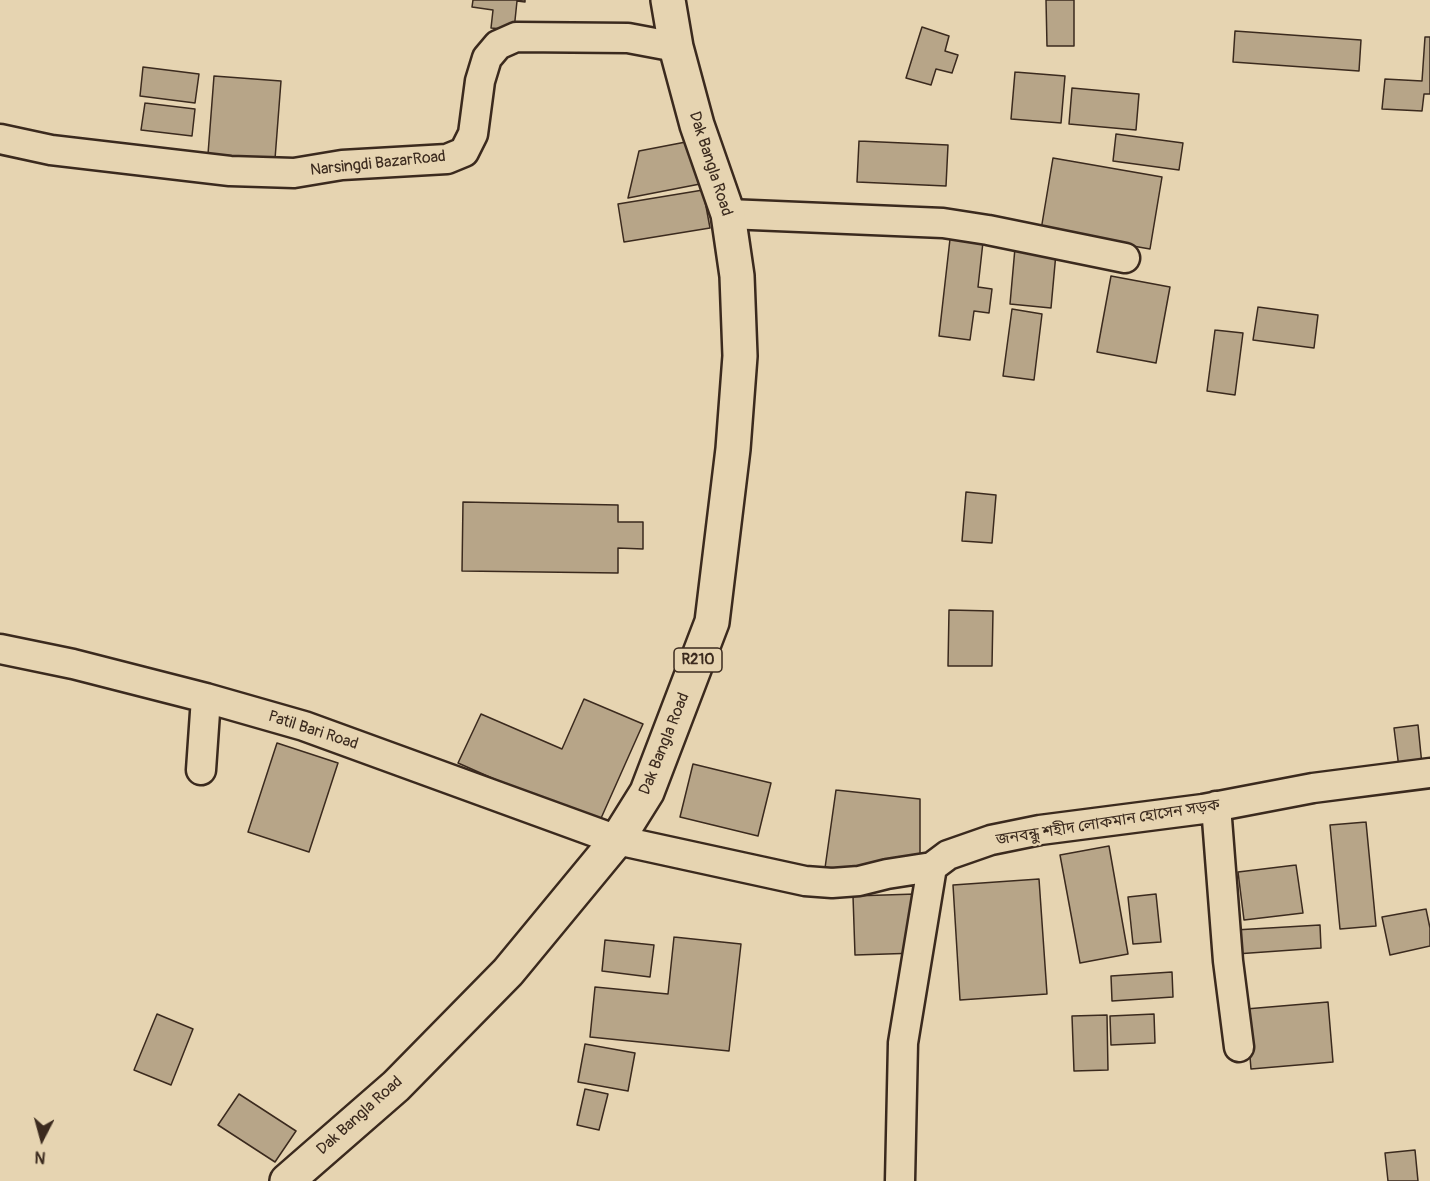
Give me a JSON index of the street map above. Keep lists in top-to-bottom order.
{
  "streets": {
    "main road": ["Dak Bangla Road", "R210"],
    "street": ["Narsingdi BazarRoad", "Patil Bari Road", "জনবন্ধু শহীদ লোকমান হোসেন সড়ক"]
  },
  "crossings": [
    ["Narsingdi BazarRoad", "Dak Bangla Road"],
    ["Dak Bangla Road", "Patil Bari Road"],
    ["Dak Bangla Road", "জনবন্ধু শহীদ লোকমান হোসেন সড়ক"],
    ["Patil Bari Road", "জনবন্ধু শহীদ লোকমান হোসেন সড়ক"]
  ],
  "north": "bottom"
}
